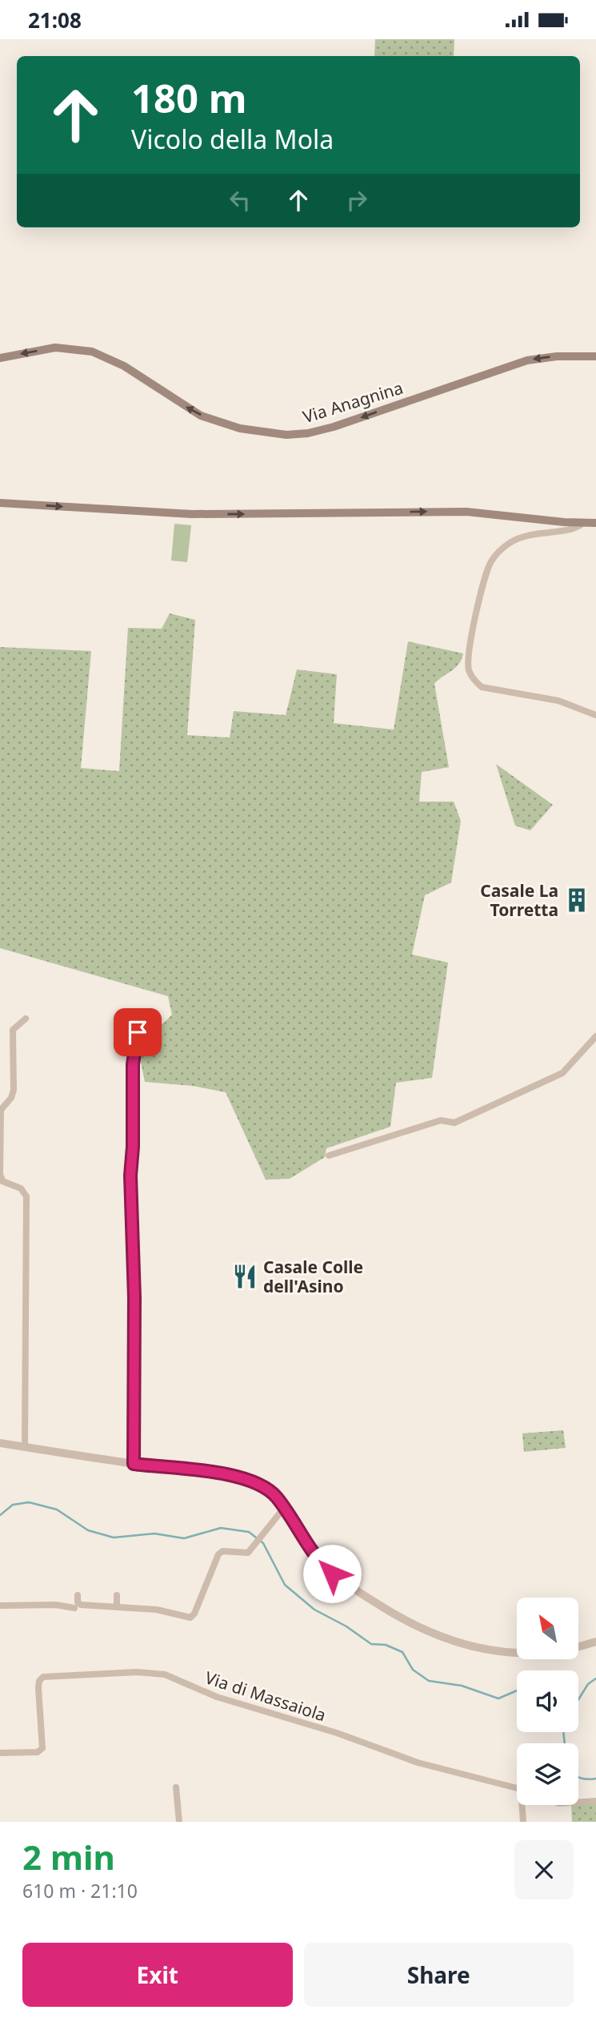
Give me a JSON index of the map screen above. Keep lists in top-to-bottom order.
{
  "streets": {
    "main road": ["Via Anagnina"],
    "street": ["Via di Massaiola"]
  },
  "one_way": ["Via Anagnina"],
  "places": {
    "building": ["Casale La Torretta"],
    "restaurant": ["Casale Colle dell'Asino"]
  },
  "north": "top left",
  "page": {
    "status": "21:08",
    "turn": ["180 m", "Vicolo della Mola"],
    "heading": ["2 min", "610 m · 21:10"],
    "buttons": ["Exit", "Share"]
  }
}
